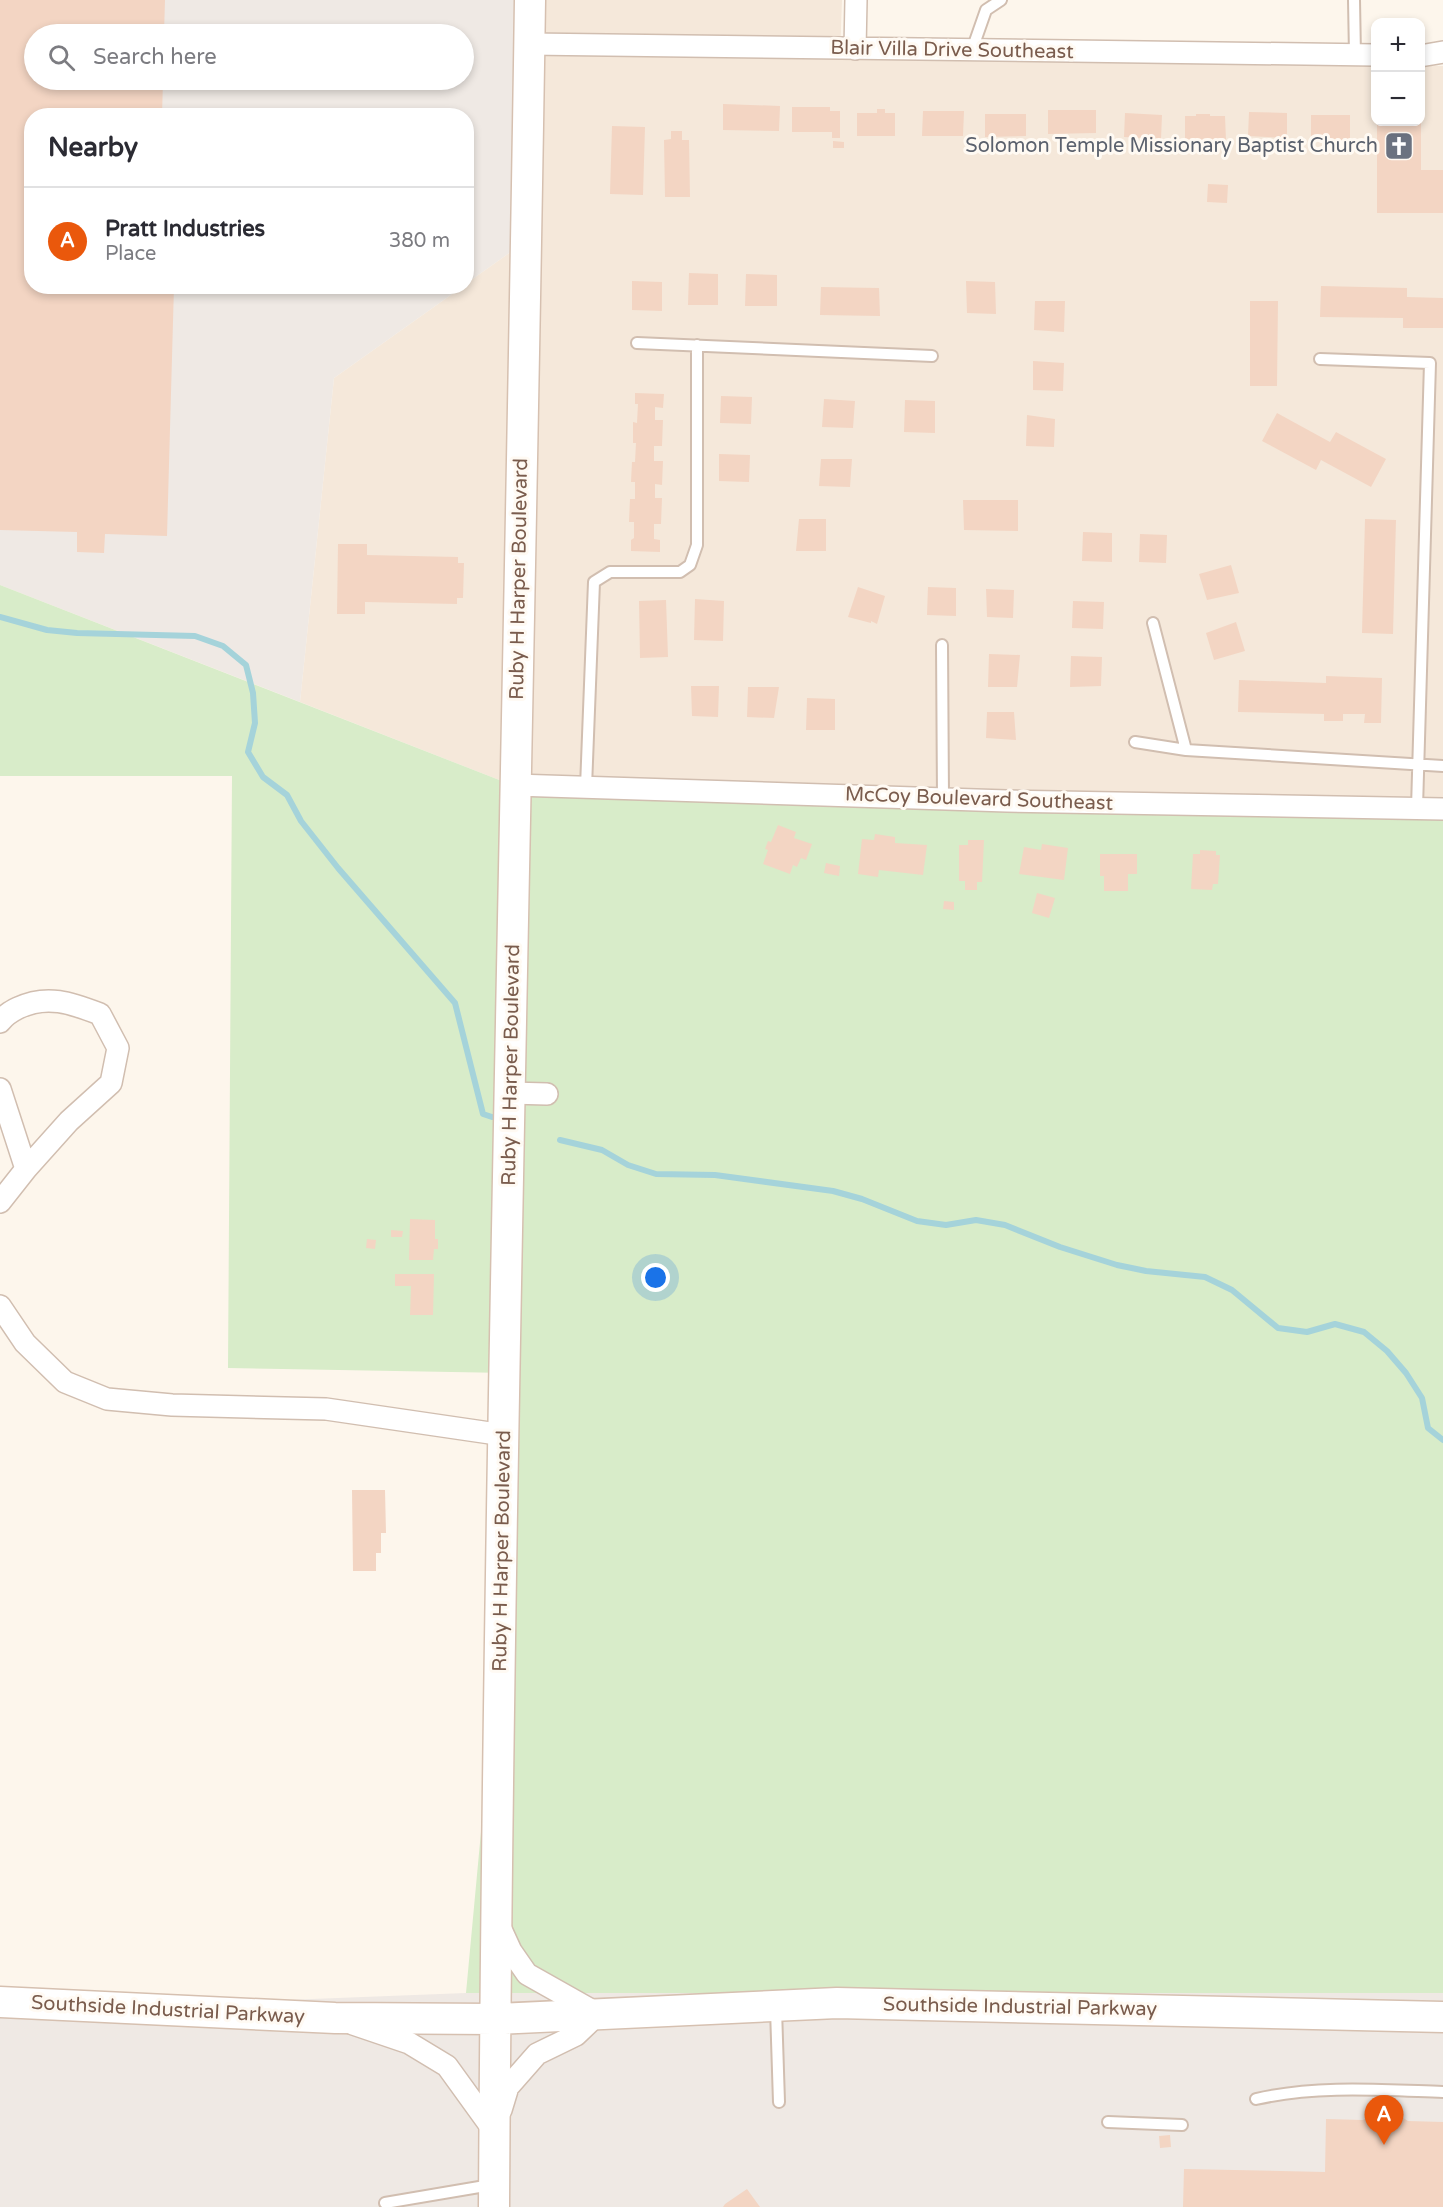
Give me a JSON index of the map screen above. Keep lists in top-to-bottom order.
{
  "streets": {
    "street": [
      "Blair Villa Drive Southeast",
      "Ruby H Harper Boulevard",
      "McCoy Boulevard Southeast",
      "Southside Industrial Parkway"
    ]
  },
  "crossings": [
    ["Blair Villa Drive Southeast", "Ruby H Harper Boulevard"],
    ["Ruby H Harper Boulevard", "McCoy Boulevard Southeast"],
    ["Ruby H Harper Boulevard", "Southside Industrial Parkway"]
  ],
  "places": {
    "church": ["Solomon Temple Missionary Baptist Church"]
  },
  "page": {
    "map_buttons": ["+", "−"],
    "search": "Search here",
    "heading": "Nearby",
    "list": [
      {
        "mark": "A",
        "name": "Pratt Industries",
        "note": "Place",
        "value": "380 m"
      }
    ],
    "pins": "A"
  }
}
